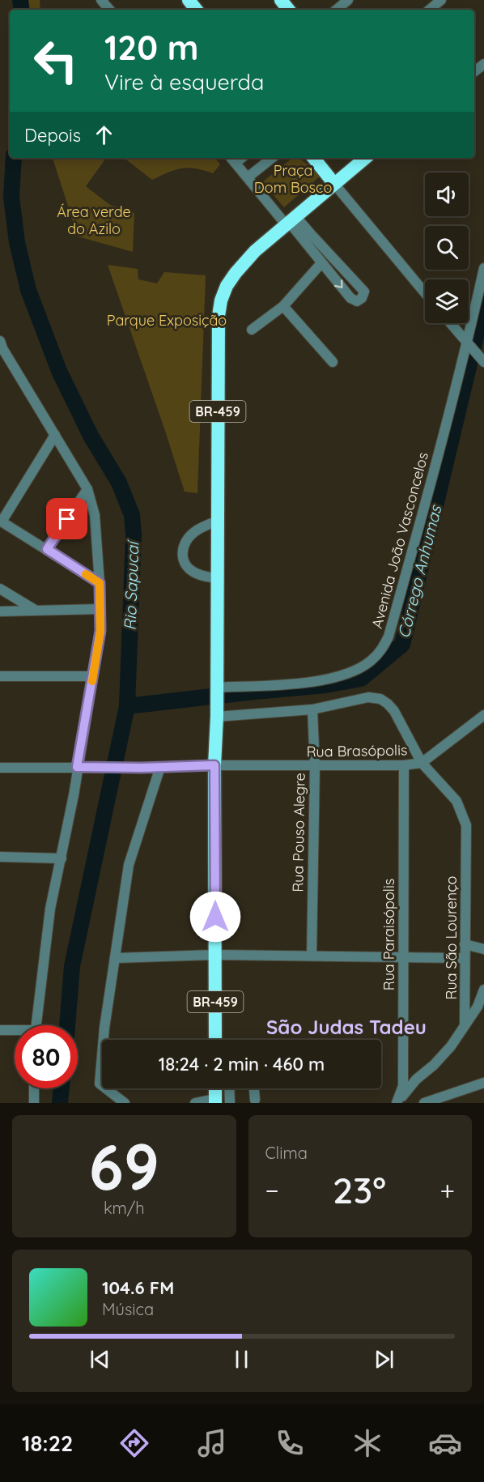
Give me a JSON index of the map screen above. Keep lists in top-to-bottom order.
{
  "streets": {
    "highway": ["BR-459"],
    "street": [
      "Avenida João Vasconcelos",
      "Rua Brasópolis",
      "Rua Pouso Alegre",
      "Rua Paraisópolis",
      "Rua São Lourenço"
    ]
  },
  "crossings": [
    ["BR-459", "Avenida João Vasconcelos"],
    ["BR-459", "Rua Brasópolis"],
    ["Rua Brasópolis", "Rua Pouso Alegre"],
    ["Rua Brasópolis", "Rua Paraisópolis"],
    ["Rua Brasópolis", "Rua São Lourenço"],
    ["Rua Pouso Alegre", "Rua São Lourenço"]
  ],
  "districts": ["São Judas Tadeu"],
  "water": ["Córrego Anhumas", "Rio Sapucaí"],
  "parks": ["Praça Dom Bosco", "Área verde do Azilo", "Parque Exposição"],
  "page": {
    "turn": ["120 m", "Vire à esquerda"],
    "then": "Depois",
    "limit": "80",
    "trip": "18:24 · 2 min · 460 m",
    "tile": [
      ["69", "km/h"],
      "Clima"
    ],
    "heat": ["−", "23°", "+"],
    "song": ["104.6 FM", "Música"],
    "tabs": "18:22"
  }
}
